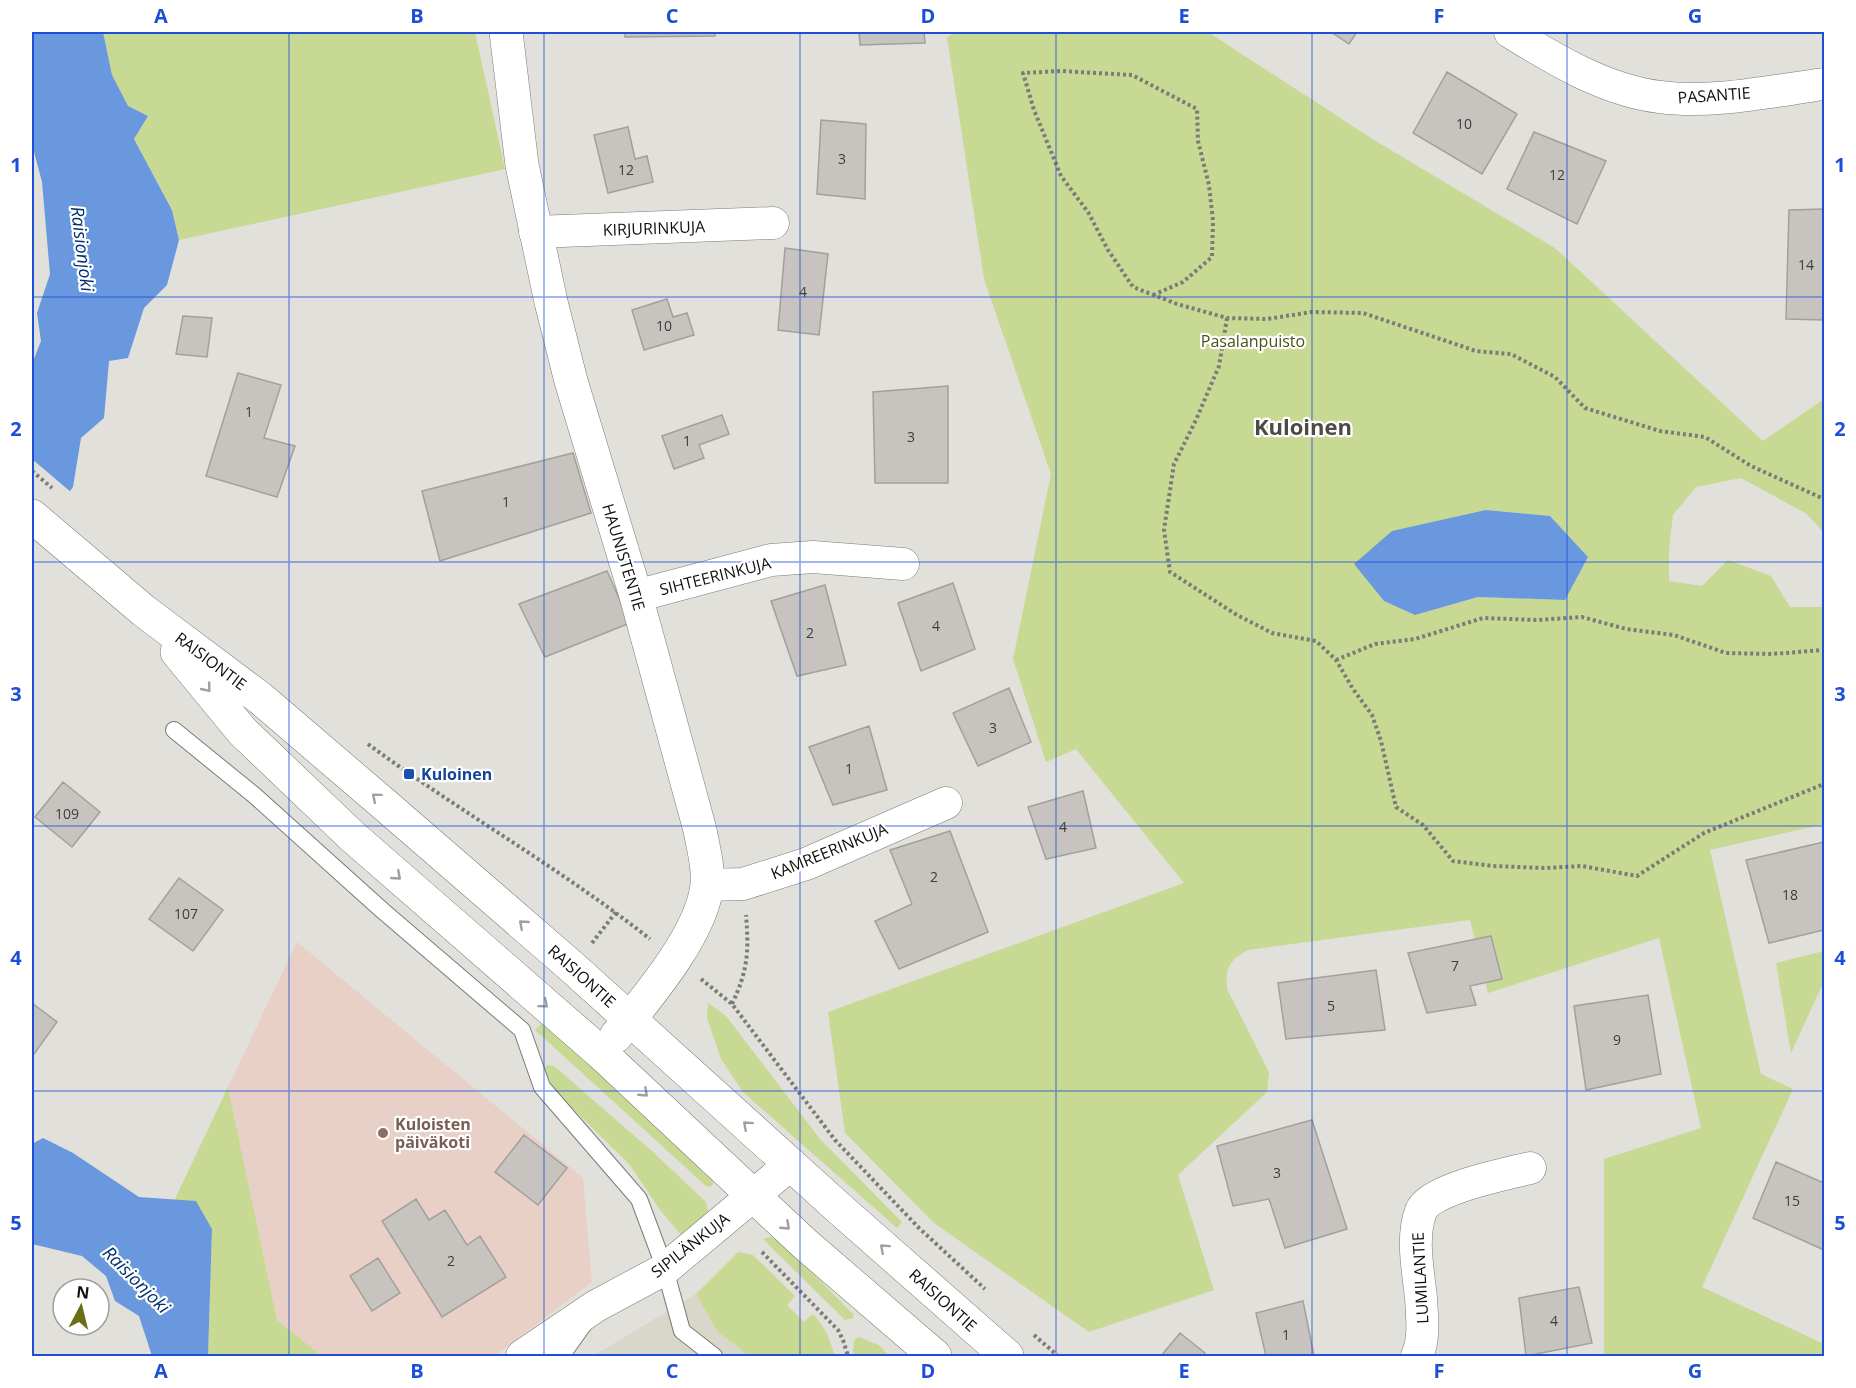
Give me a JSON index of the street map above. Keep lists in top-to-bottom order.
{
  "streets": {
    "main road": ["HAUNISTENTIE", "RAISIONTIE"],
    "street": [
      "PASANTIE",
      "KIRJURINKUJA",
      "SIHTEERINKUJA",
      "KAMREERINKUJA",
      "SIPILÄNKUJA",
      "LUMILANTIE"
    ]
  },
  "crossings": [
    ["KIRJURINKUJA", "HAUNISTENTIE"],
    ["HAUNISTENTIE", "SIHTEERINKUJA"],
    ["HAUNISTENTIE", "RAISIONTIE"],
    ["HAUNISTENTIE", "KAMREERINKUJA"],
    ["RAISIONTIE", "SIPILÄNKUJA"]
  ],
  "districts": ["Kuloinen"],
  "water": ["Raisionjoki"],
  "parks": ["Pasalanpuisto"],
  "places": {
    "transit": ["Kuloinen"],
    "other": ["Kuloisten päiväkoti"]
  },
  "house_numbers": [
    "10",
    "3",
    "12",
    "12",
    "14",
    "4",
    "10",
    "1",
    "3",
    "1",
    "1",
    "4",
    "2",
    "3",
    "1",
    "109",
    "4",
    "2",
    "18",
    "107",
    "7",
    "5",
    "9",
    "3",
    "15",
    "2",
    "4",
    "1"
  ],
  "north": "top",
  "grid": {
    "columns": [
      "A",
      "B",
      "C",
      "D",
      "E",
      "F",
      "G"
    ],
    "rows": [
      "1",
      "2",
      "3",
      "4",
      "5"
    ]
  }
}
